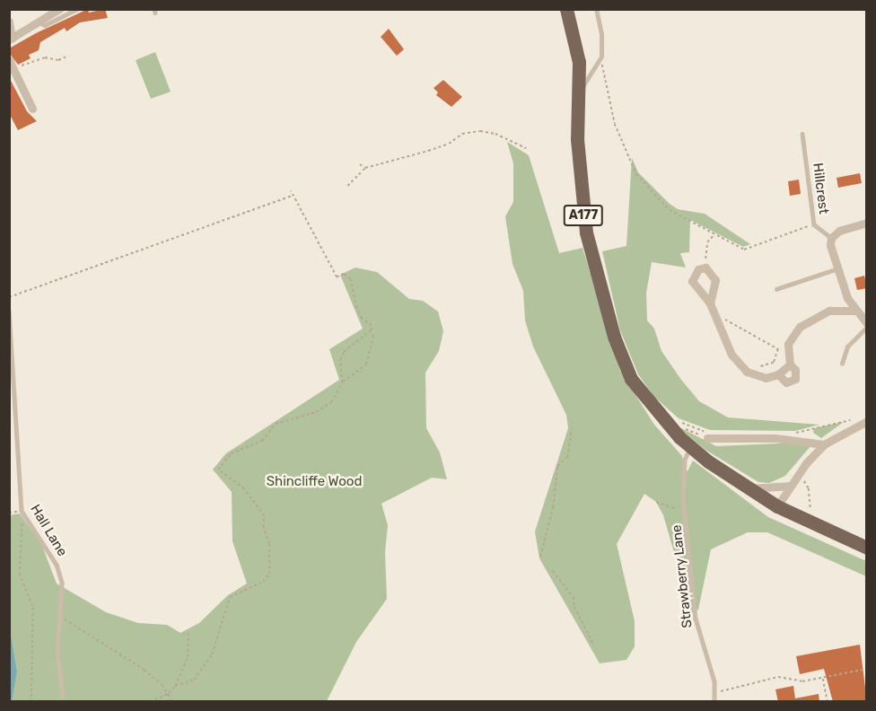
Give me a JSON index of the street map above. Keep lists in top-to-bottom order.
{
  "streets": {
    "main road": ["A177"],
    "lane": ["Hillcrest", "Hall Lane", "Strawberry Lane"]
  },
  "crossings": [
    ["A177", "Strawberry Lane"]
  ],
  "parks": ["Shincliffe Wood"]
}
